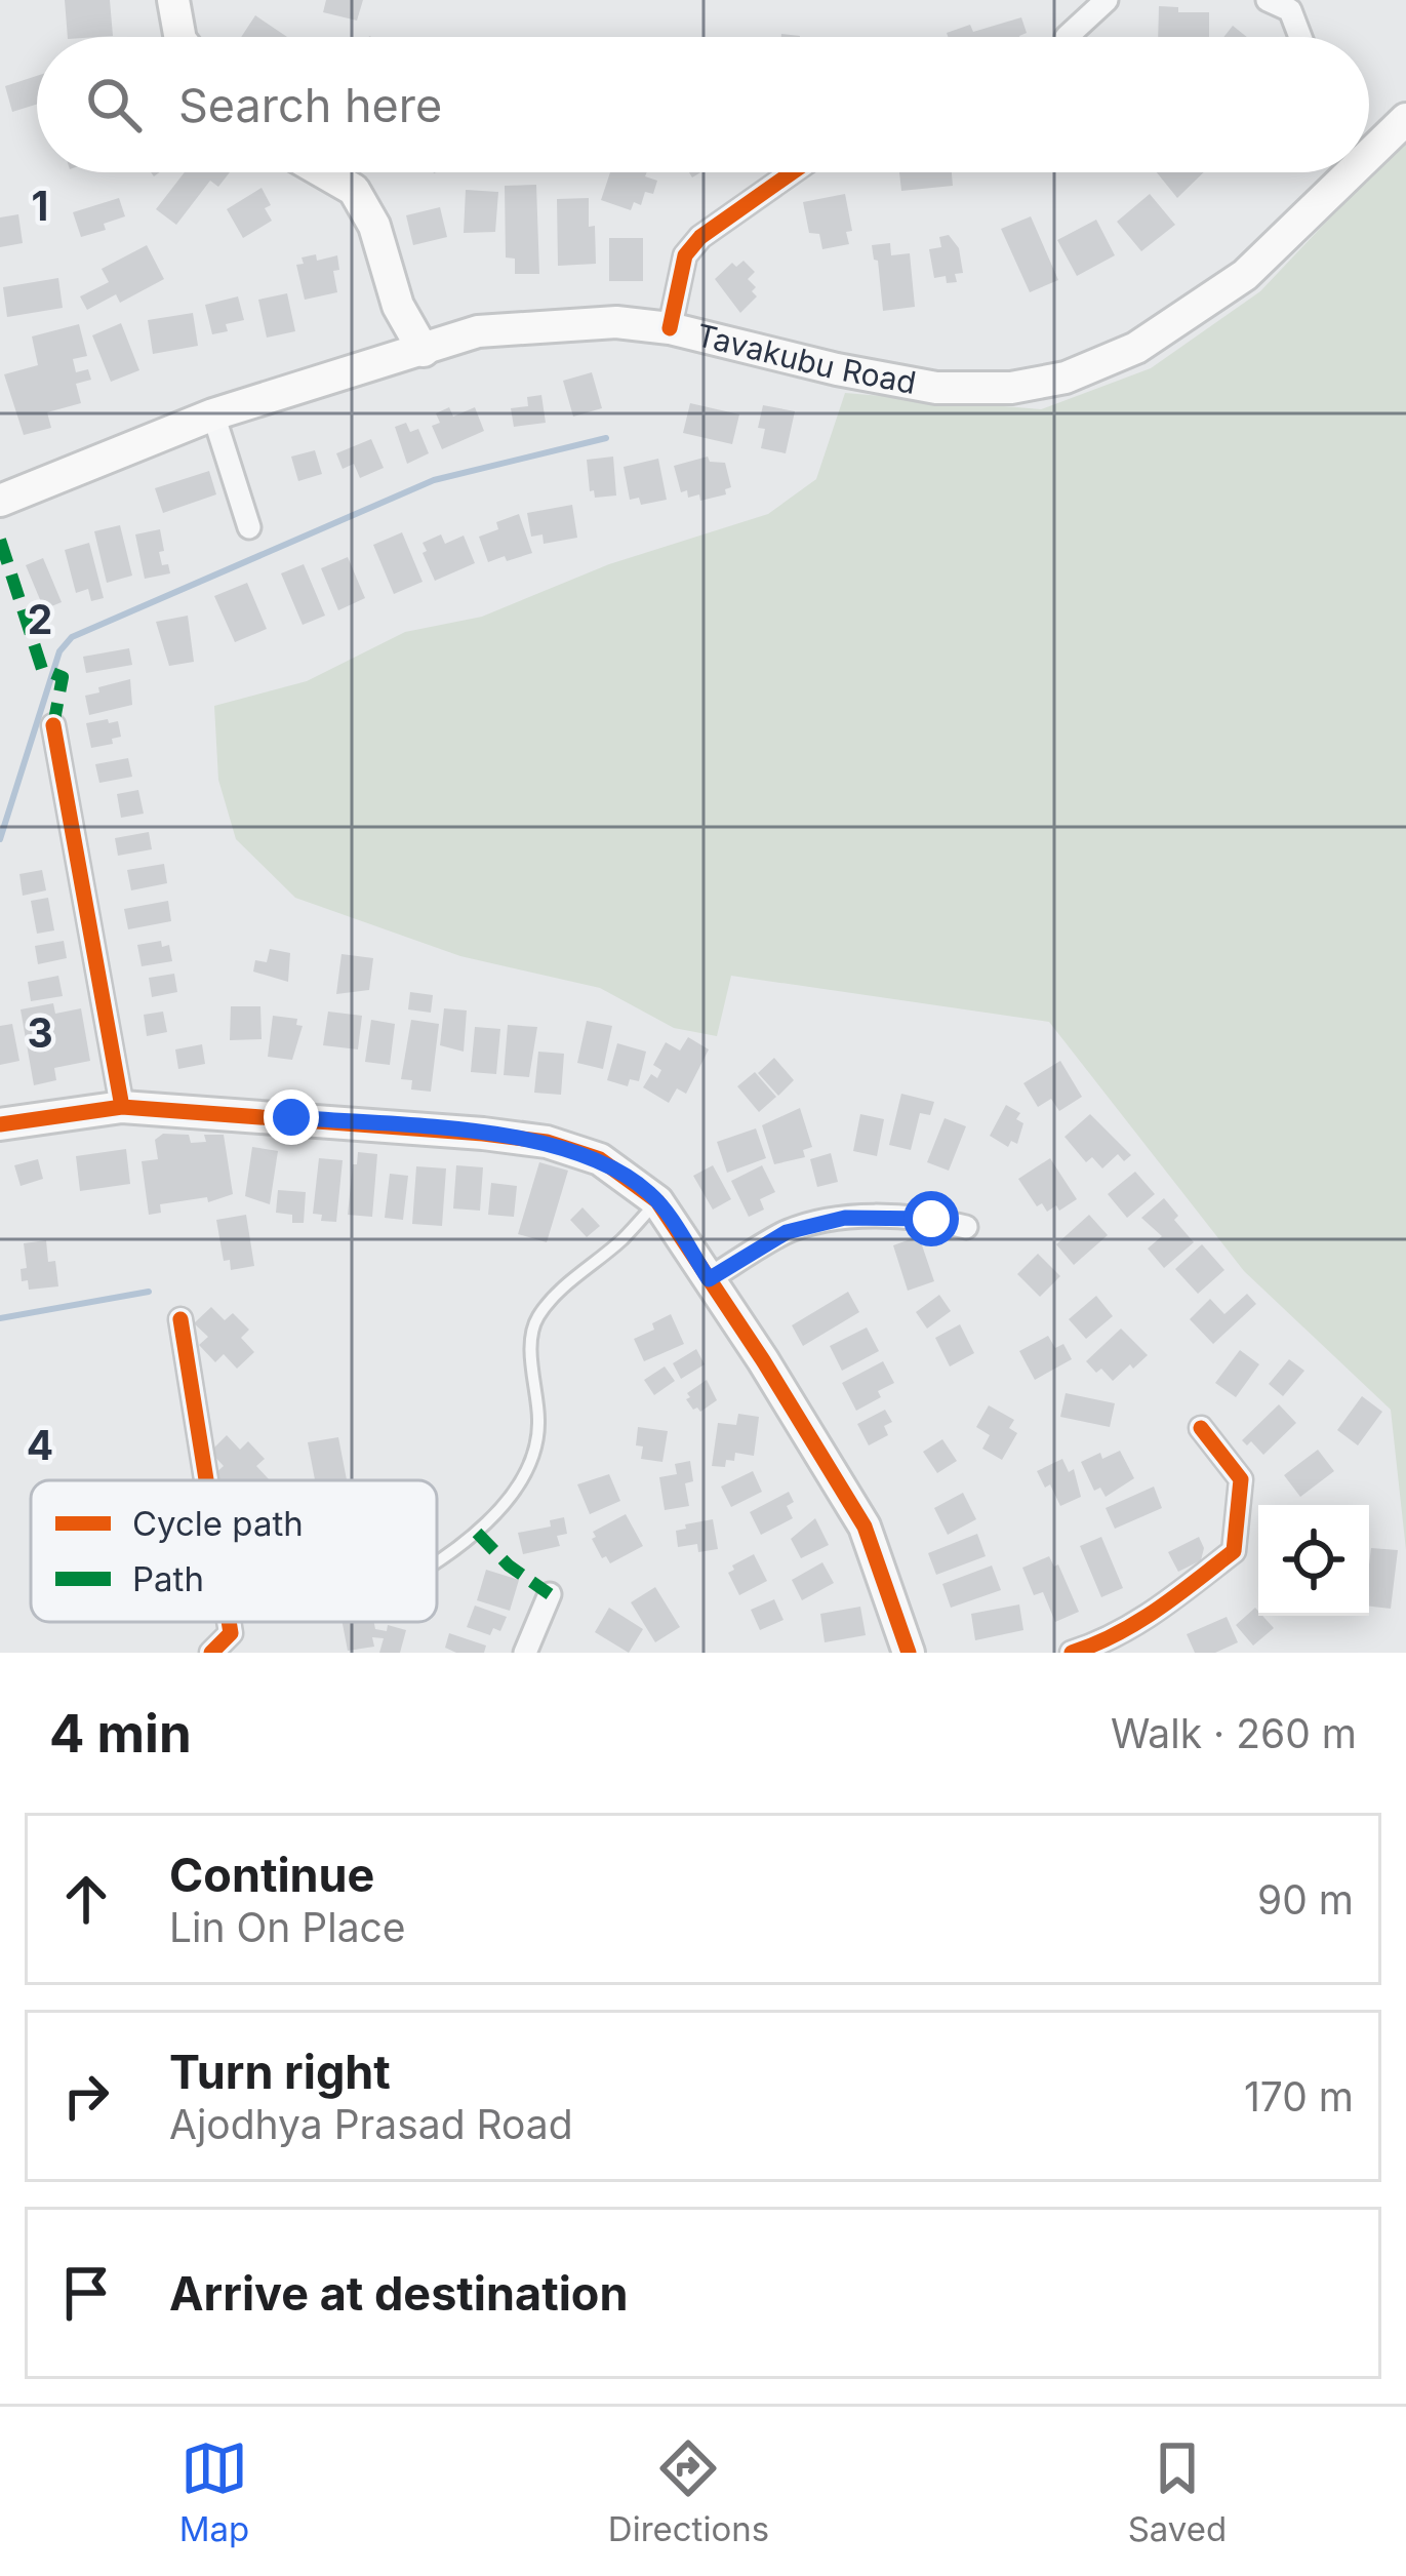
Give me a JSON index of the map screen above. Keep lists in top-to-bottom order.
{
  "streets": {
    "main road": ["Tavakubu Road"]
  },
  "legend": ["Cycle path", "Path"],
  "page": {
    "search": "Search here",
    "heading": ["4 min", "Walk · 260 m"],
    "list": [
      ["Continue", "Lin On Place", "90 m"],
      ["Turn right", "Ajodhya Prasad Road", "170 m"],
      "Arrive at destination"
    ],
    "nav": ["Map", "Directions", "Saved"]
  },
  "grid": {
    "rows": [
      "1",
      "2",
      "3",
      "4"
    ]
  }
}
